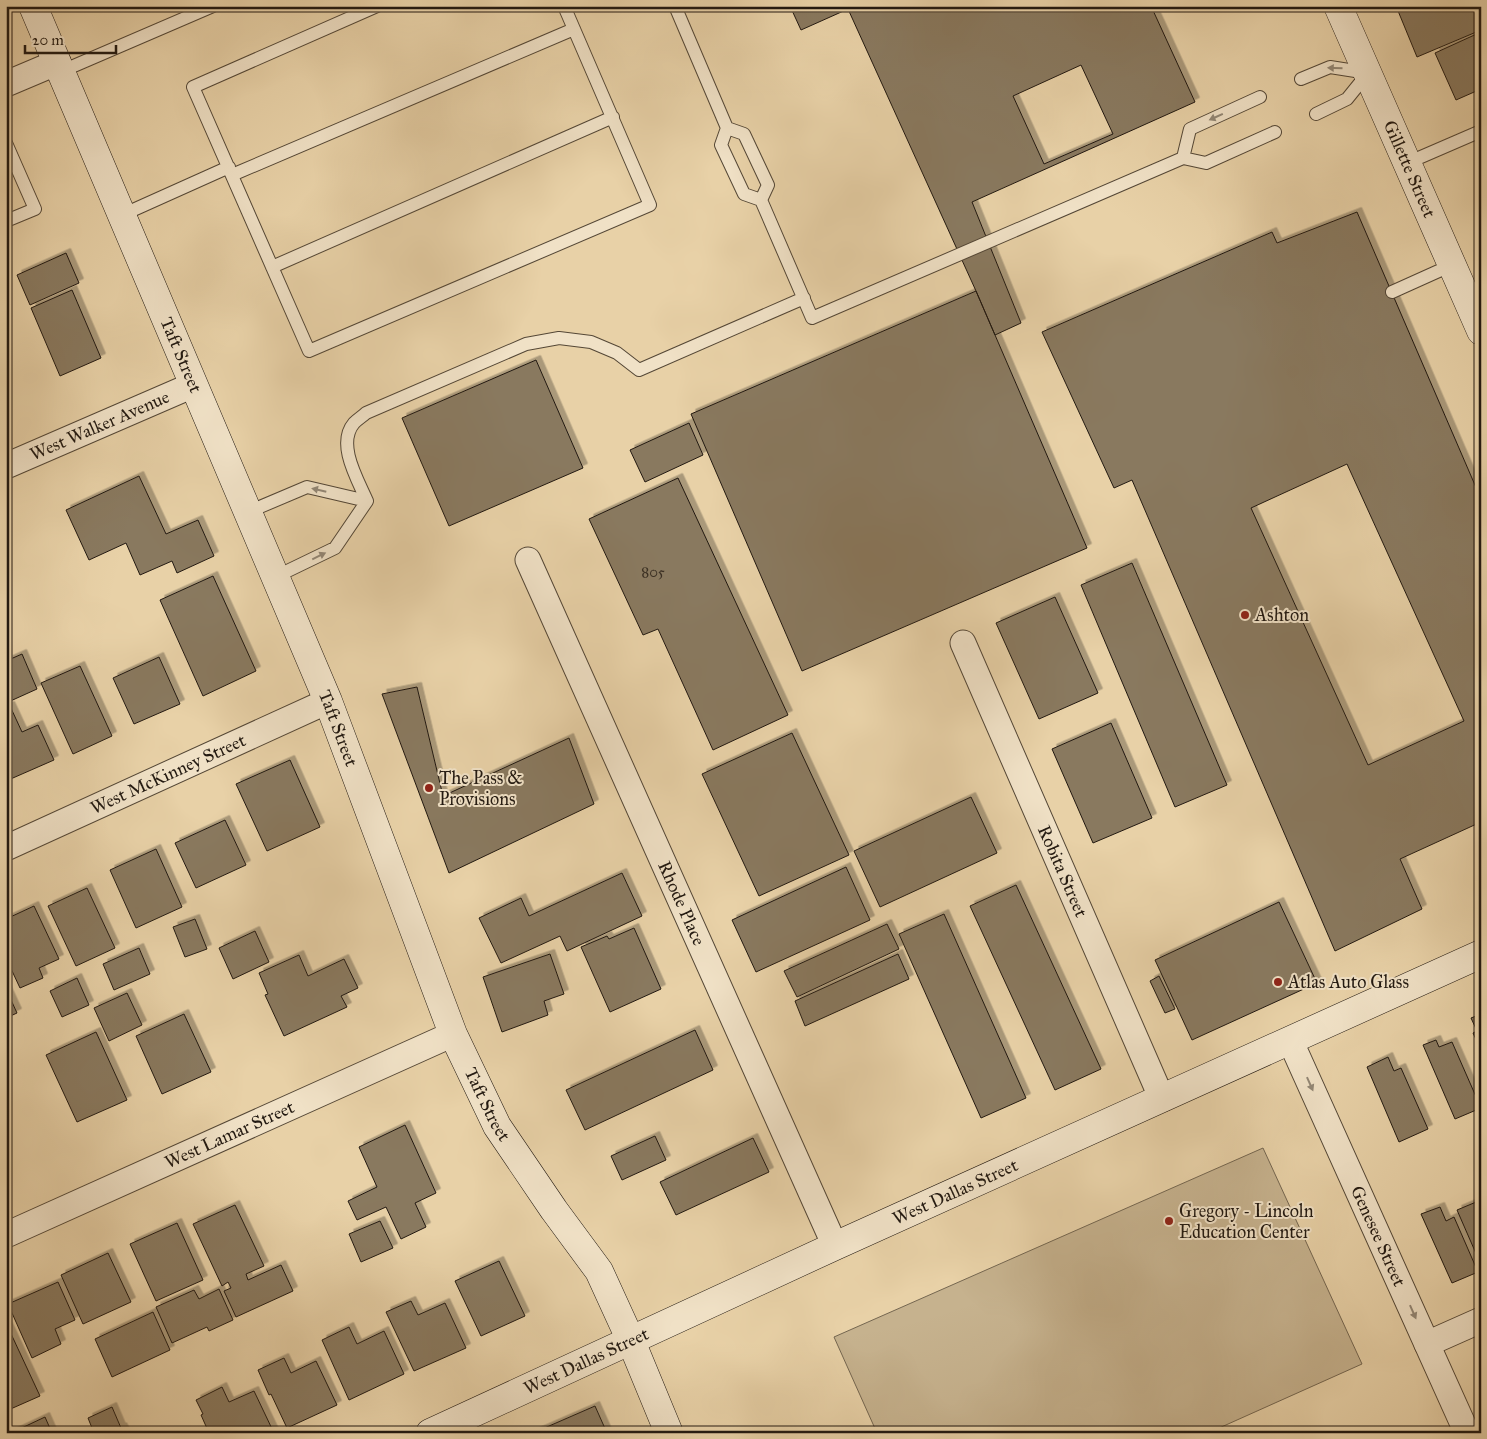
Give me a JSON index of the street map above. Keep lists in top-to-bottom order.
{
  "streets": {
    "street": [
      "Gillette Street",
      "Taft Street",
      "West Walker Avenue",
      "West McKinney Street",
      "Robita Street",
      "Rhode Place",
      "West Lamar Street",
      "West Dallas Street",
      "Genesee Street"
    ]
  },
  "crossings": [
    ["Taft Street", "West Walker Avenue"],
    ["Taft Street", "West McKinney Street"],
    ["Taft Street", "West Lamar Street"],
    ["Taft Street", "West Dallas Street"],
    ["Robita Street", "West Dallas Street"],
    ["Rhode Place", "West Dallas Street"],
    ["West Dallas Street", "Genesee Street"]
  ],
  "one_way": ["Genesee Street"],
  "places": [
    "Ashton",
    "The Pass & Provisions",
    "Atlas Auto Glass",
    "Gregory - Lincoln Education Center"
  ],
  "house_numbers": ["805"],
  "scale_bar": "20 m"
}
